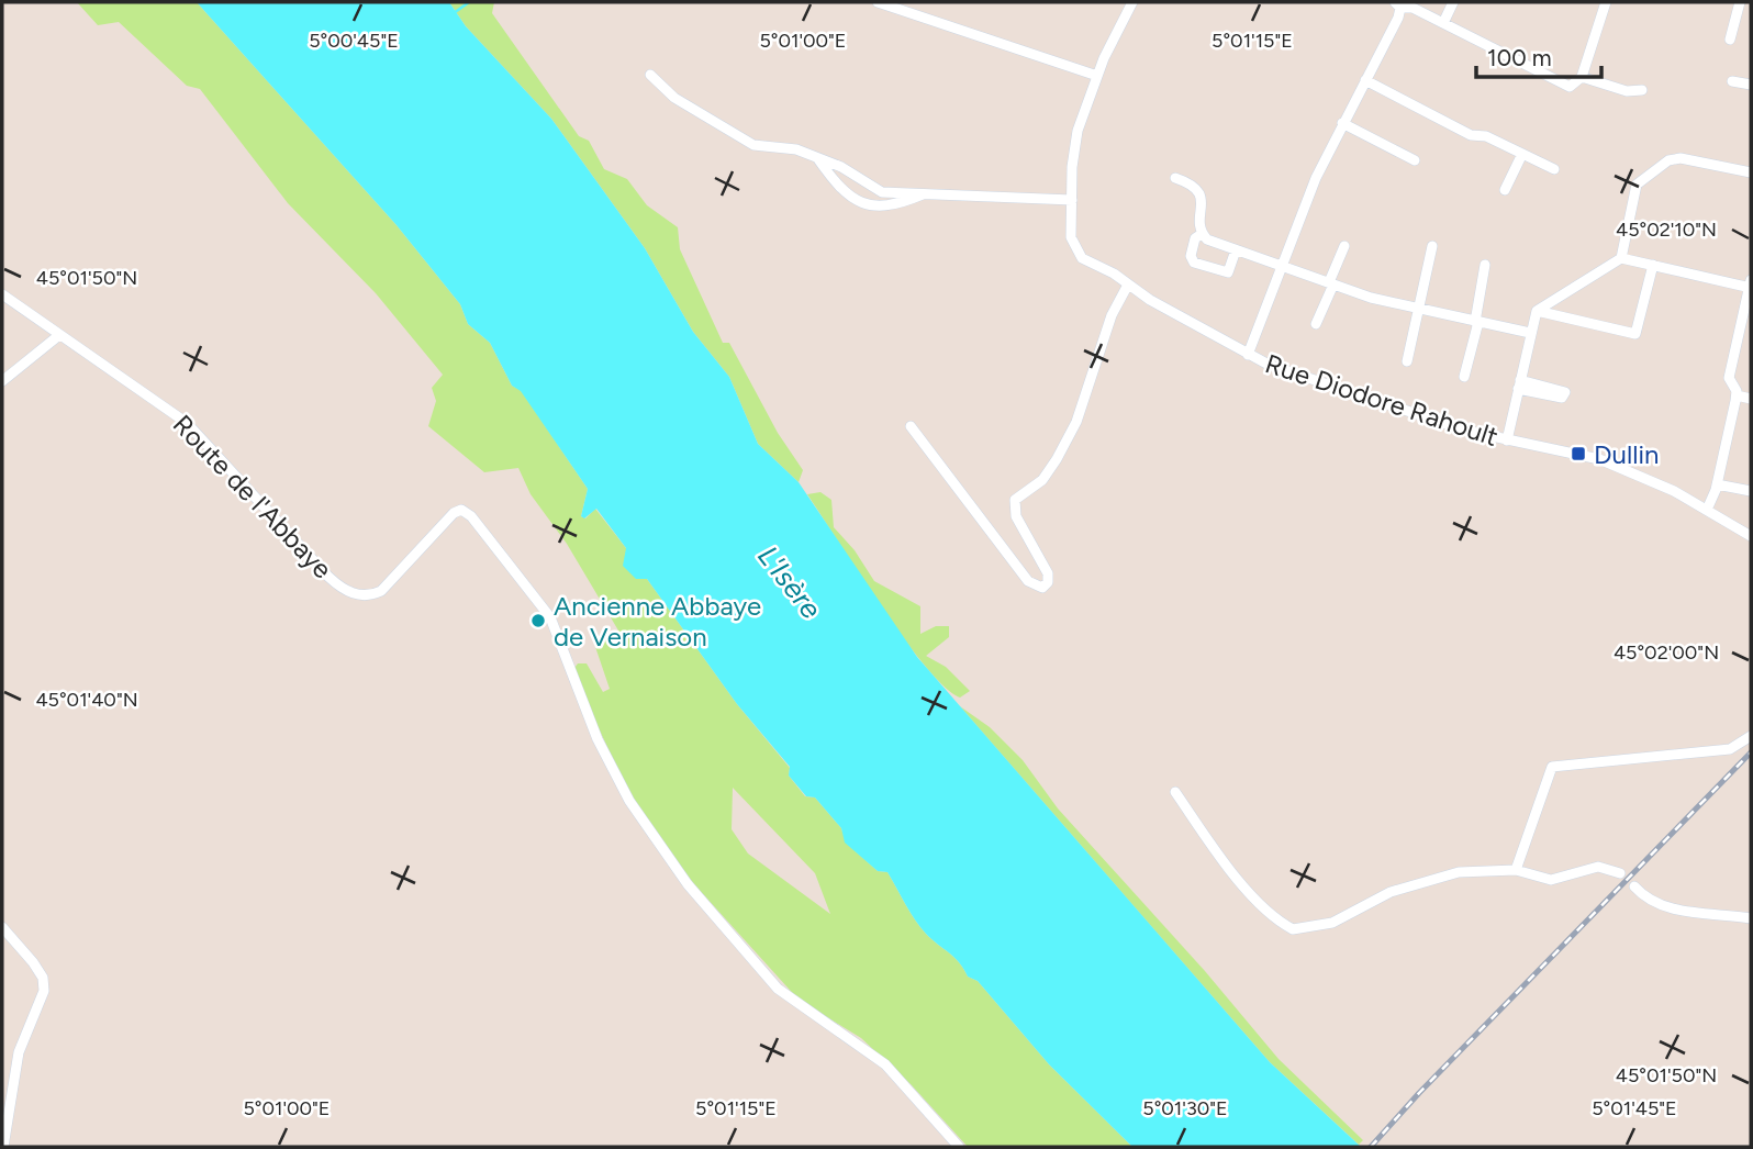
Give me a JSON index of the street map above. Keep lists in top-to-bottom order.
{
  "streets": {
    "street": ["Rue Diodore Rahoult", "Route de l'Abbaye"]
  },
  "water": ["L'Isère"],
  "places": {
    "transit": ["Dullin"],
    "other": ["Ancienne Abbaye de Vernaison"]
  },
  "scale_bar": "100 m",
  "coordinates": [
    "5°00'45\"E",
    "5°01'00\"E",
    "5°01'15\"E",
    "45°02'10\"N",
    "45°01'50\"N",
    "45°02'00\"N",
    "45°01'40\"N",
    "5°01'30\"E",
    "5°01'45\"E"
  ]
}
